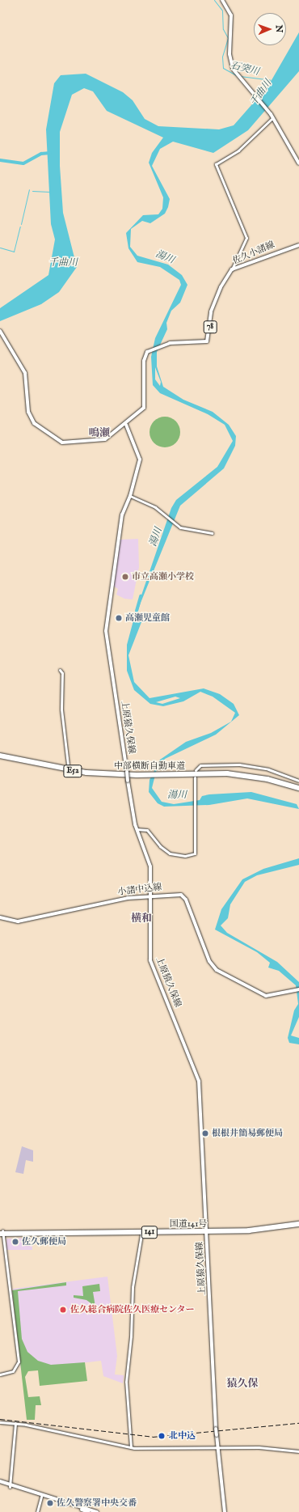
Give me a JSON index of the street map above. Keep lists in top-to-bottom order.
{
  "streets": {
    "highway": [
      "中部横断自動車道",
      "E52",
      "国道141号",
      "141"
    ],
    "main road": [
      "佐久小諸線",
      "78",
      "上原猿久保線",
      "小諸中込線"
    ]
  },
  "crossings": [
    ["佐久小諸線", "上原猿久保線"],
    ["上原猿久保線", "小諸中込線"],
    ["上原猿久保線", "国道141号"]
  ],
  "districts": ["鳴瀬", "横和", "猿久保"],
  "water": ["石突川", "千曲川", "湯川"],
  "places": [
    "市立高瀬小学校",
    "高瀬児童館",
    "根根井簡易郵便局",
    "佐久郵便局",
    "佐久総合病院佐久医療センター",
    "北中込",
    "佐久警察署中央交番"
  ],
  "north": "right"
}
